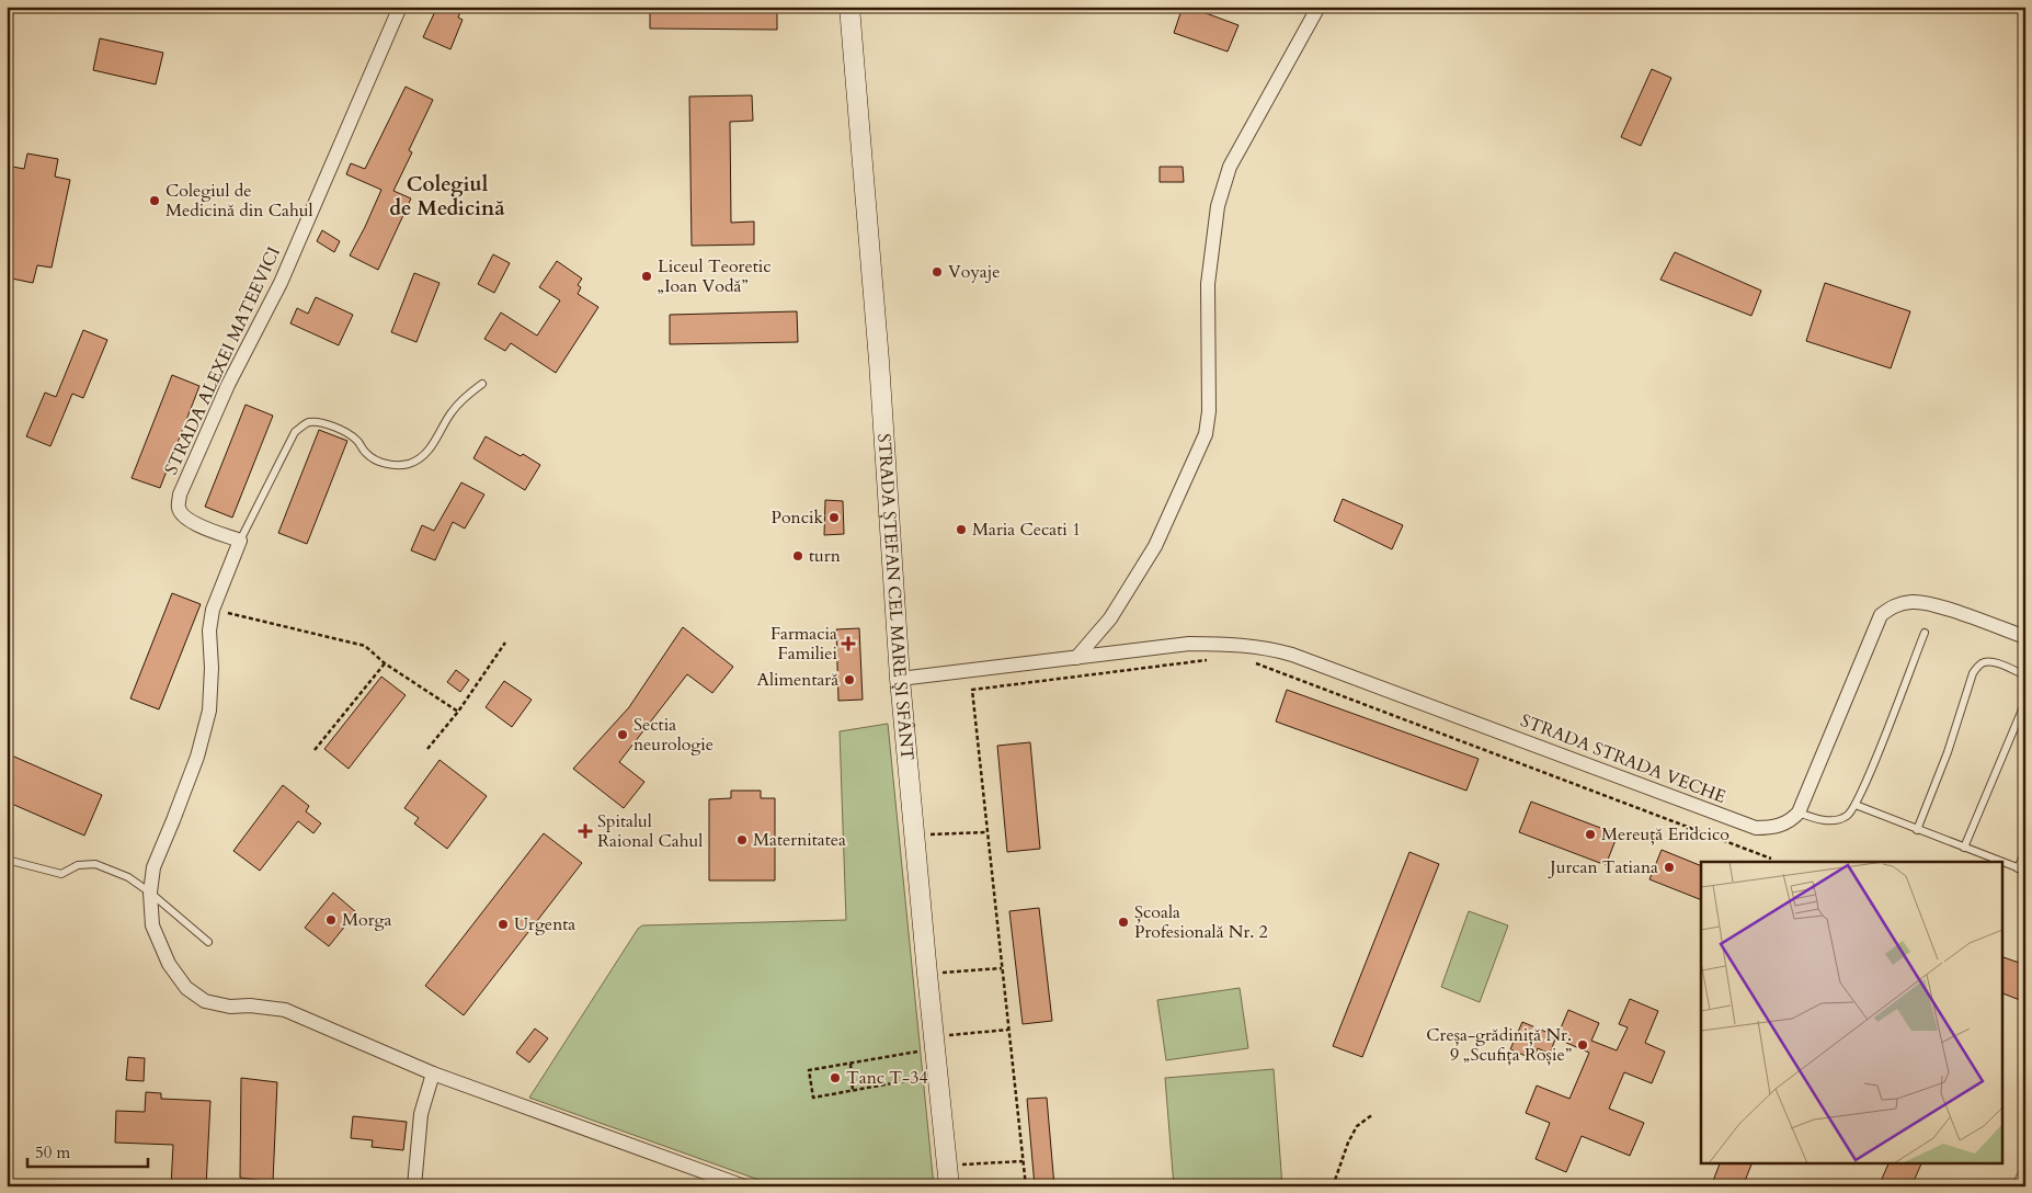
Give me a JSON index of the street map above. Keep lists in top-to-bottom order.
{
  "streets": {
    "main road": ["STRADA ȘTEFAN CEL MARE ȘI SFÂNT"],
    "street": ["STRADA ALEXEI MATEEVICI", "STRADA STRADA VECHE"]
  },
  "crossings": [
    ["STRADA ȘTEFAN CEL MARE ȘI SFÂNT", "STRADA STRADA VECHE"]
  ],
  "districts": ["Colegiul de Medicină"],
  "places": {
    "other": [
      "Colegiul de Medicină din Cahul",
      "Voyaje",
      "Liceul Teoretic „Ioan Vodă”",
      "Poncik",
      "Maria Cecati 1",
      "turn",
      "Alimentară",
      "Sectia neurologie",
      "Mereuță Eridcico",
      "Maternitatea",
      "Jurcan Tatiana",
      "Morga",
      "Școala Profesională Nr. 2",
      "Urgenta",
      "Creșa-grădiniță Nr. 9 „Scufița Roșie”",
      "Tanc T-34"
    ],
    "health": ["Farmacia Familiei", "Spitalul Raional Cahul"]
  },
  "scale_bar": "50 m"
}
